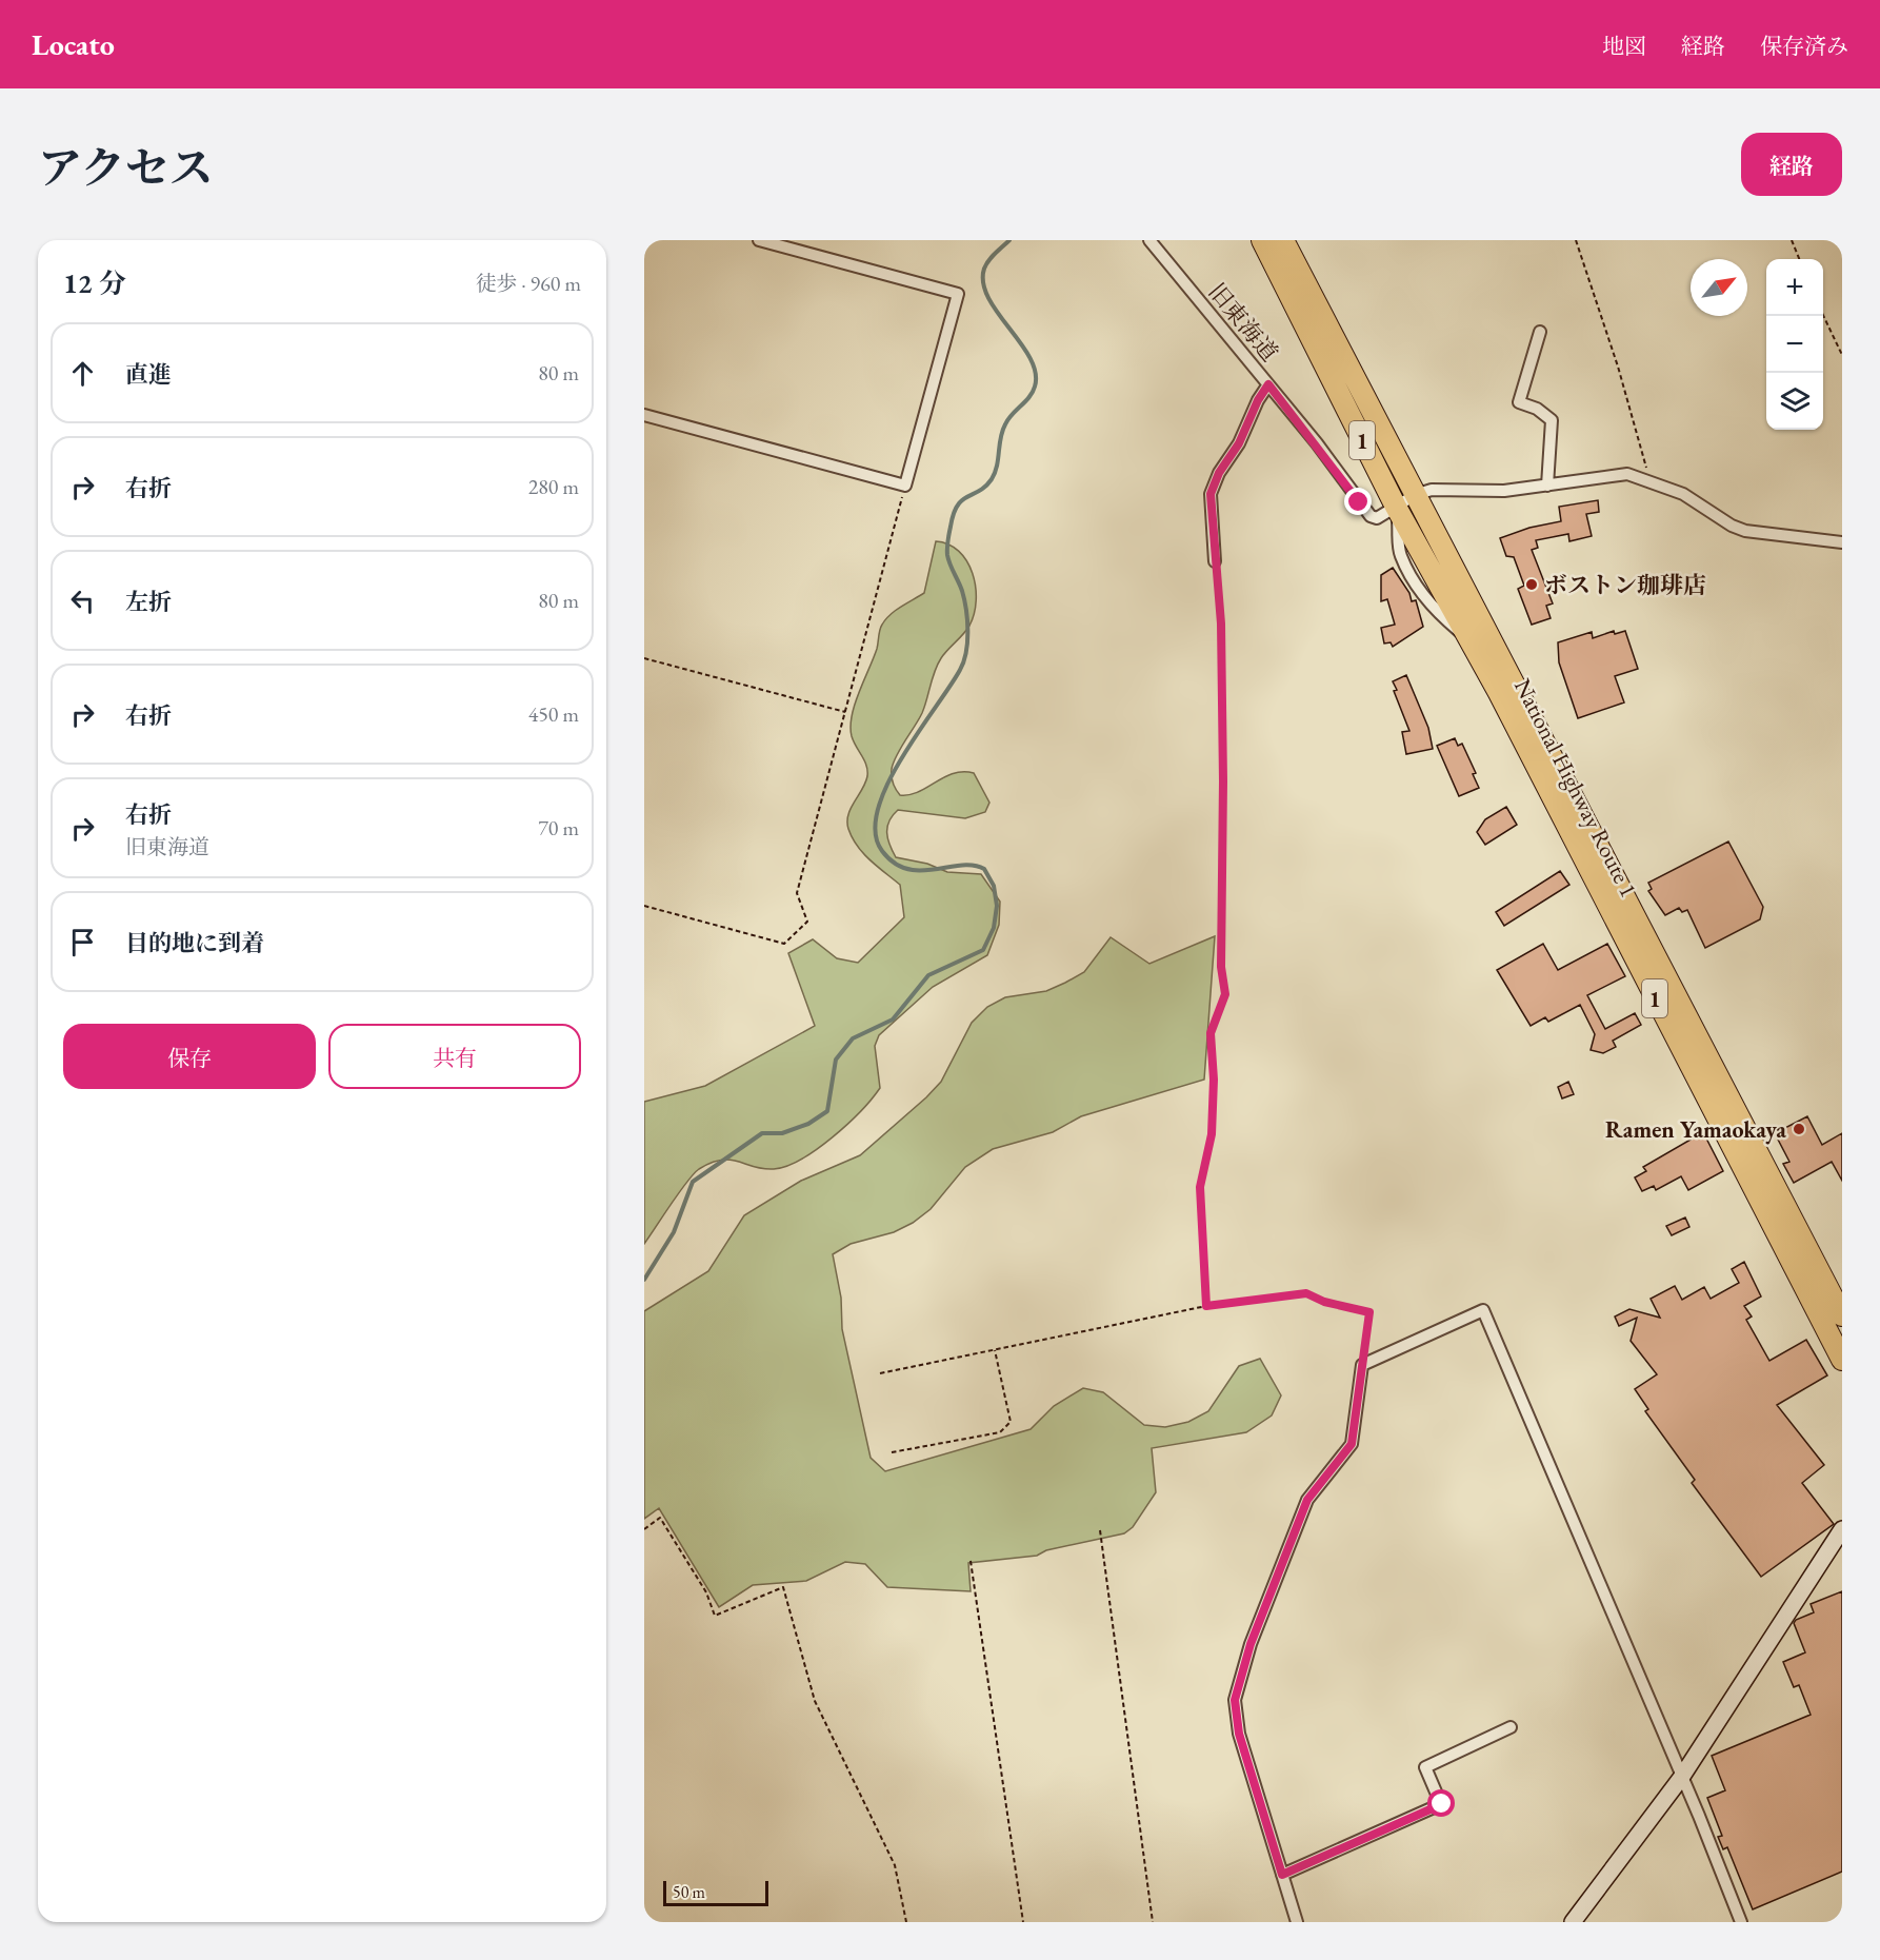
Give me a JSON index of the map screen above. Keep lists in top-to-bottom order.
{
  "streets": {
    "highway": ["1", "National Highway Route 1"],
    "street": ["旧東海道"]
  },
  "crossings": [
    ["旧東海道", "National Highway Route 1"]
  ],
  "places": ["ボストン珈琲店", "Ramen Yamaokaya"],
  "scale_bar": "50 m",
  "north": "top right",
  "page": {
    "header": "Locato",
    "nav": ["地図", "経路", "保存済み"],
    "title": "アクセス",
    "buttons": [
      "経路",
      ["保存", "共有"]
    ],
    "heading": ["12 分", "徒歩 · 960 m"],
    "map_buttons": ["+", "−"],
    "list": [
      ["直進", "80 m"],
      ["右折", "280 m"],
      ["左折", "80 m"],
      ["右折", "450 m"],
      ["右折", "旧東海道", "70 m"],
      "目的地に到着"
    ],
    "scale": "50 m"
  }
}
